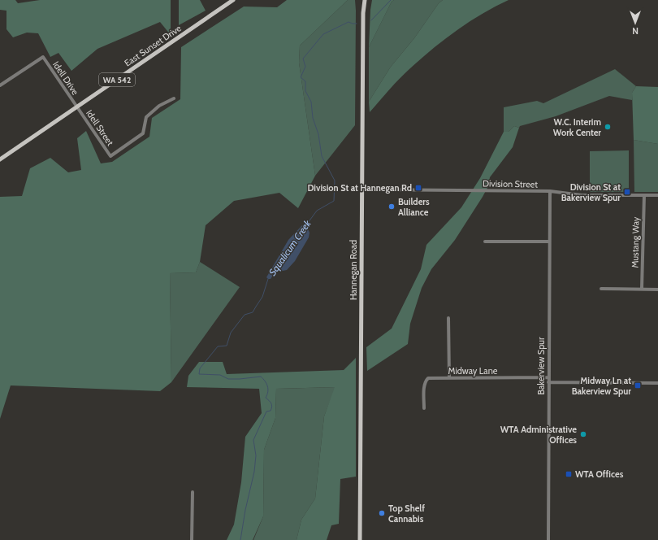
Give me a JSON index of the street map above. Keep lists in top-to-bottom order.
{
  "streets": {
    "main road": ["East Sunset Drive", "WA 542", "Hannegan Road"],
    "street": [
      "Idell Drive",
      "Idell Street",
      "Division Street",
      "Mustang Way",
      "Bakerview Spur",
      "Midway Lane"
    ]
  },
  "crossings": [
    ["East Sunset Drive", "Idell Drive"],
    ["East Sunset Drive", "Idell Street"],
    ["Idell Drive", "Idell Street"],
    ["Division Street", "Mustang Way"],
    ["Division Street", "Hannegan Road"],
    ["Division Street", "Bakerview Spur"],
    ["Bakerview Spur", "Midway Lane"]
  ],
  "water": ["Squalicum Creek"],
  "places": {
    "other": [
      "W.C. Interim Work Center",
      "Builders Alliance",
      "WTA Administrative Offices",
      "Top Shelf Cannabis"
    ],
    "transit": [
      "Division St at Hannegan Rd",
      "Division St at Bakerview Spur",
      "Midway Ln at Bakerview Spur",
      "WTA Offices"
    ]
  },
  "north": "bottom"
}
